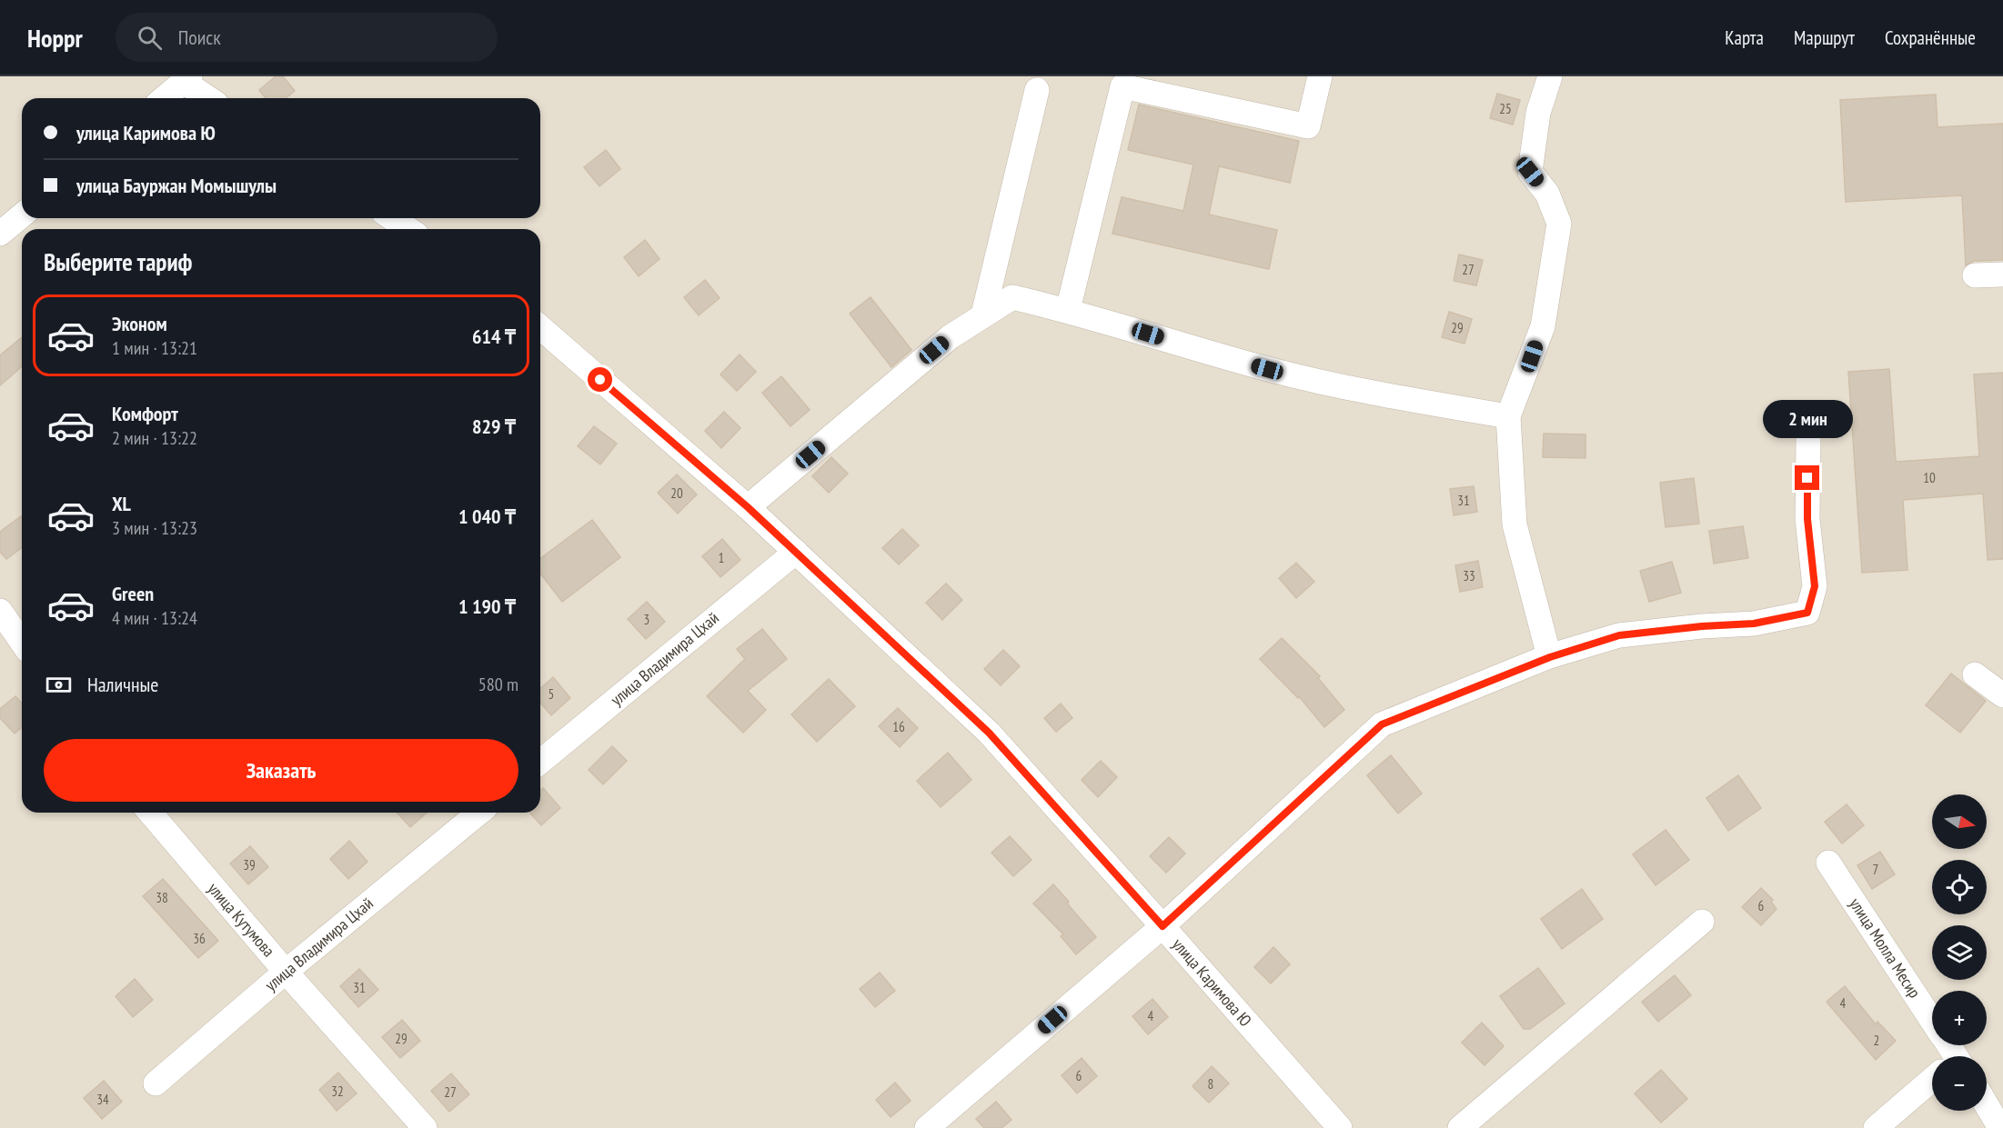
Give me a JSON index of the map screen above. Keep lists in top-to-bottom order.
{
  "streets": {
    "street": [
      "улица Владимира Цхай",
      "улица Кутумова",
      "улица Молла Месир",
      "улица Каримова Ю"
    ]
  },
  "crossings": [
    ["улица Владимира Цхай", "улица Кутумова"],
    ["улица Владимира Цхай", "улица Каримова Ю"]
  ],
  "house_numbers": [
    "25",
    "27",
    "29",
    "10",
    "20",
    "31",
    "1",
    "33",
    "3",
    "5",
    "16",
    "39",
    "7",
    "38",
    "6",
    "36",
    "31",
    "4",
    "4",
    "29",
    "2",
    "6",
    "8",
    "32",
    "27",
    "34"
  ],
  "north": "right",
  "page": {
    "header": "Hoppr",
    "search": "Поиск",
    "nav": ["Карта", "Маршрут", "Сохранённые"],
    "banner": ["улица Каримова Ю", "улица Бауржан Момышулы"],
    "heading": "Выберите тариф",
    "list": [
      {
        "name": "Эконом",
        "note": "1 мин · 13:21",
        "value": "614 ₸"
      },
      {
        "name": "Комфорт",
        "note": "2 мин · 13:22",
        "value": "829 ₸"
      },
      {
        "name": "XL",
        "note": "3 мин · 13:23",
        "value": "1 040 ₸"
      },
      {
        "name": "Green",
        "note": "4 мин · 13:24",
        "value": "1 190 ₸"
      }
    ],
    "bubble": "2 мин",
    "pay": ["Наличные", "580 m"],
    "buttons": "Заказать",
    "map_buttons": ["+", "−"]
  }
}
